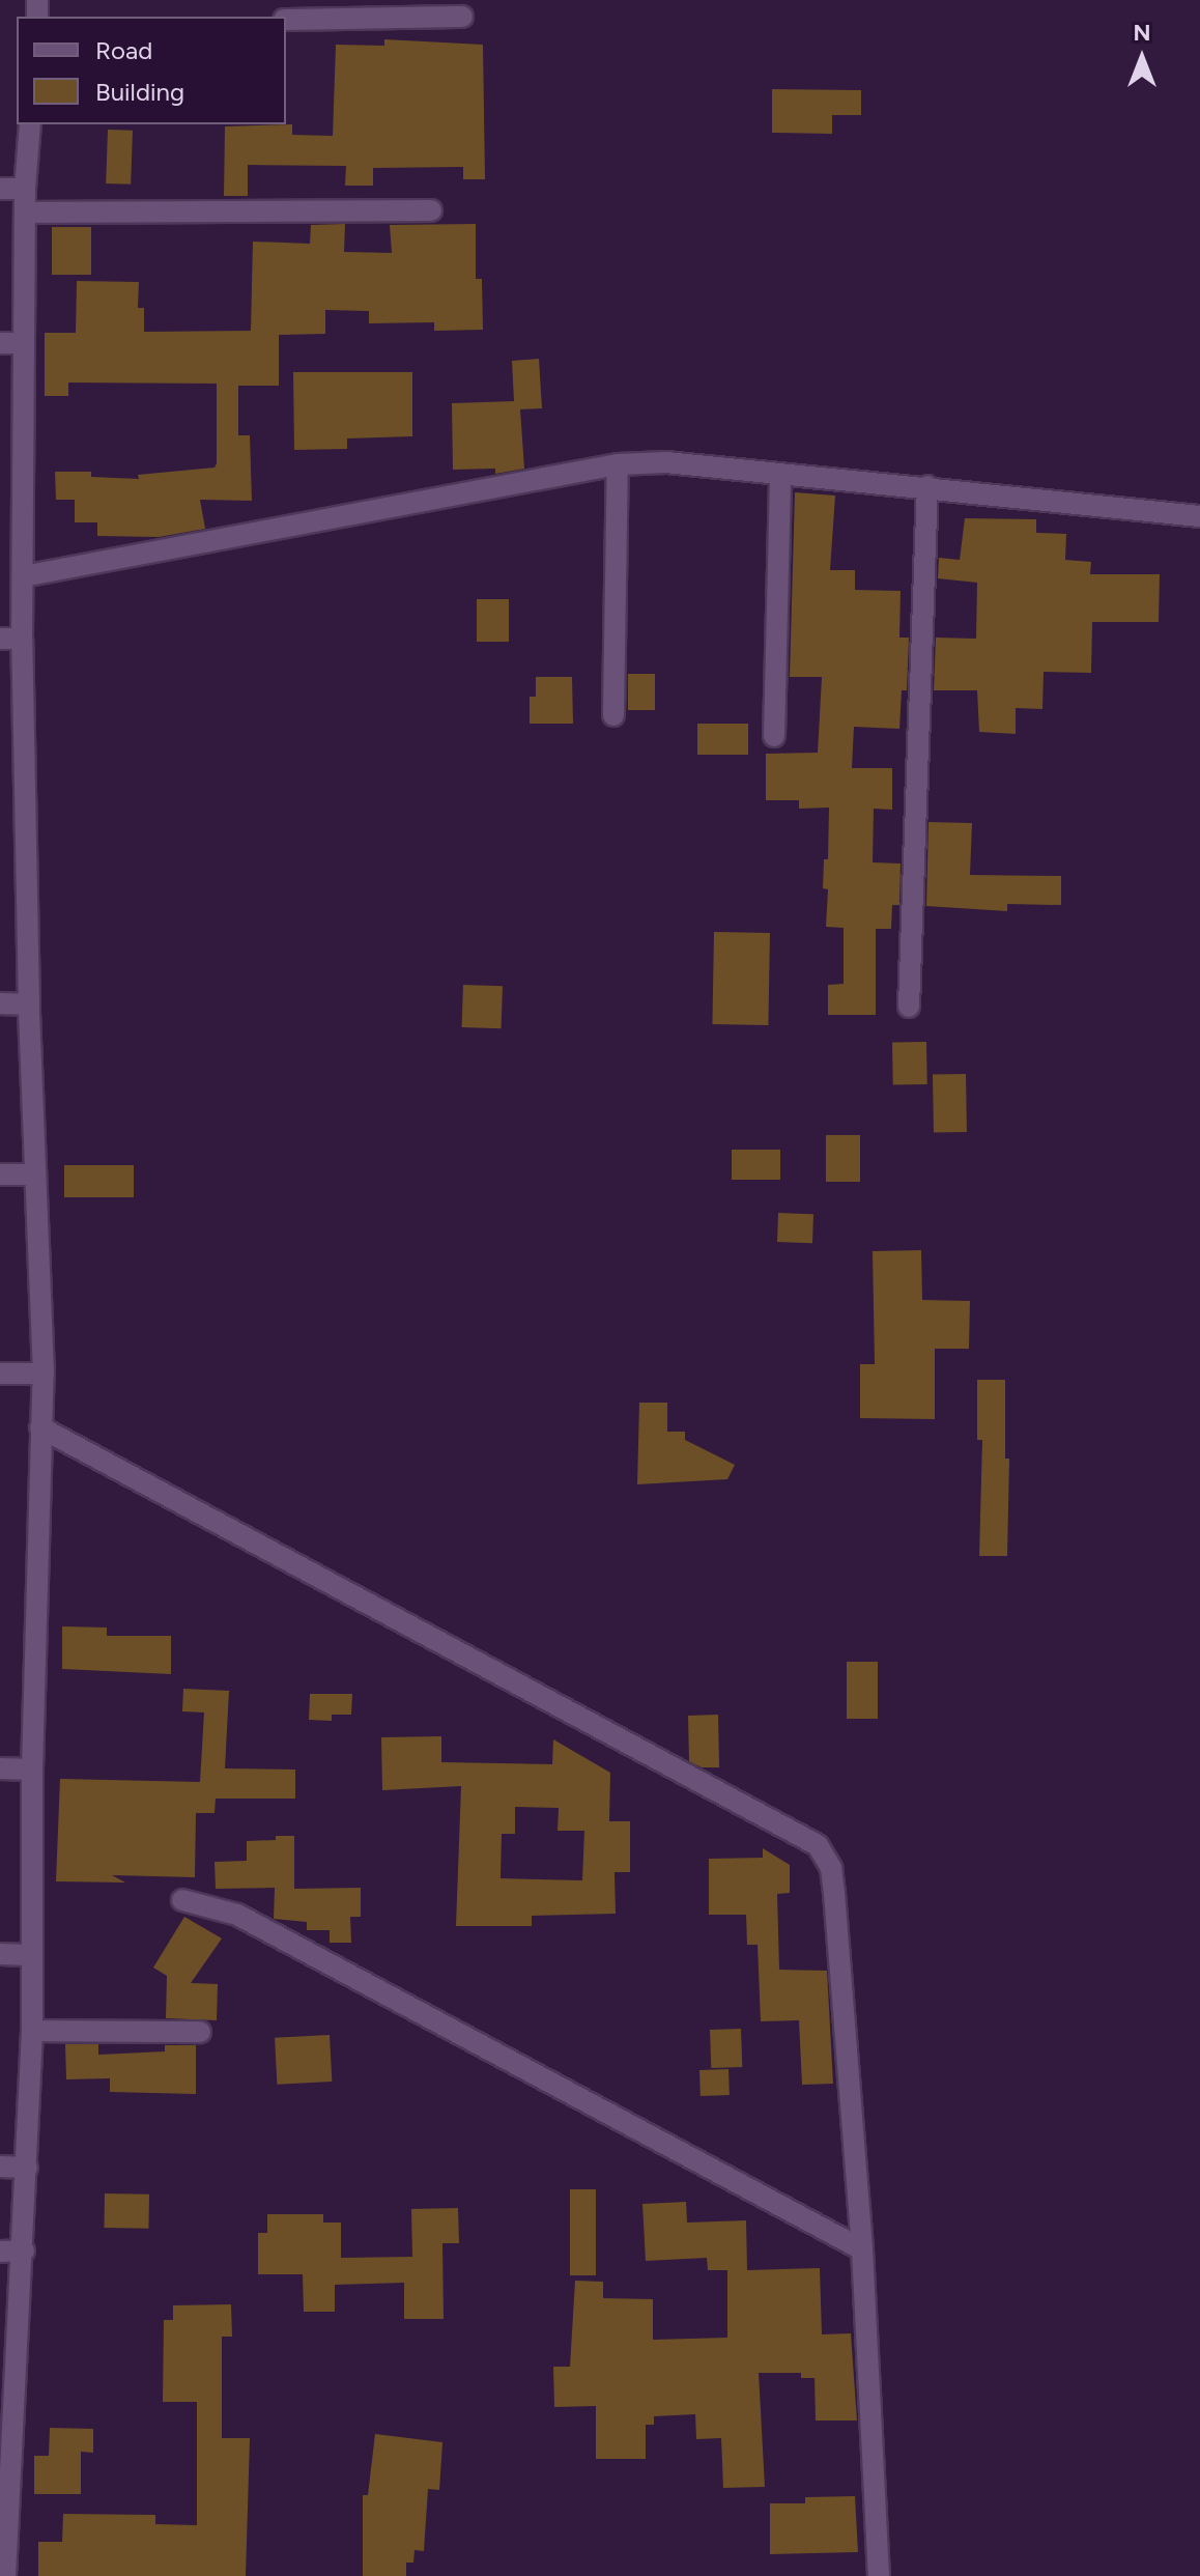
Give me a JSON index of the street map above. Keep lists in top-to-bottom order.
{
  "legend": ["Road", "Building"],
  "north": "top"
}
